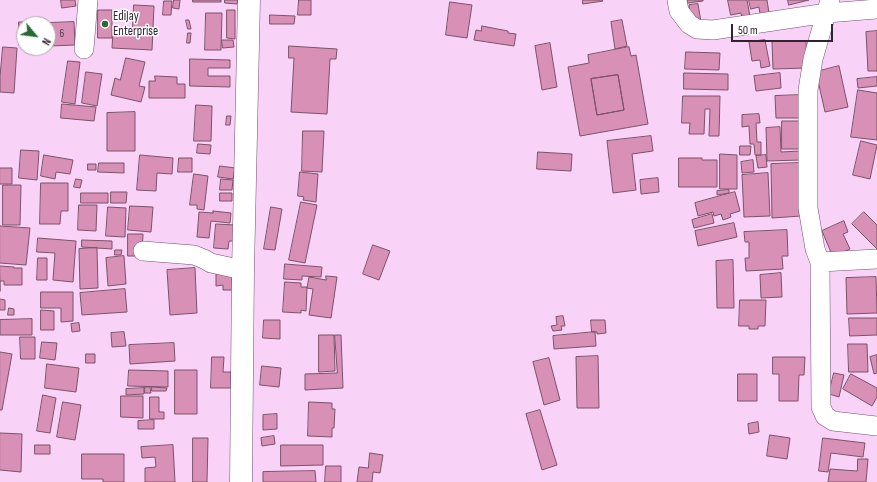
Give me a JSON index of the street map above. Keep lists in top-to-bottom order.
{
  "places": ["EdiJay Enterprise"],
  "house_numbers": ["6"],
  "scale_bar": "50 m",
  "north": "bottom right"
}
